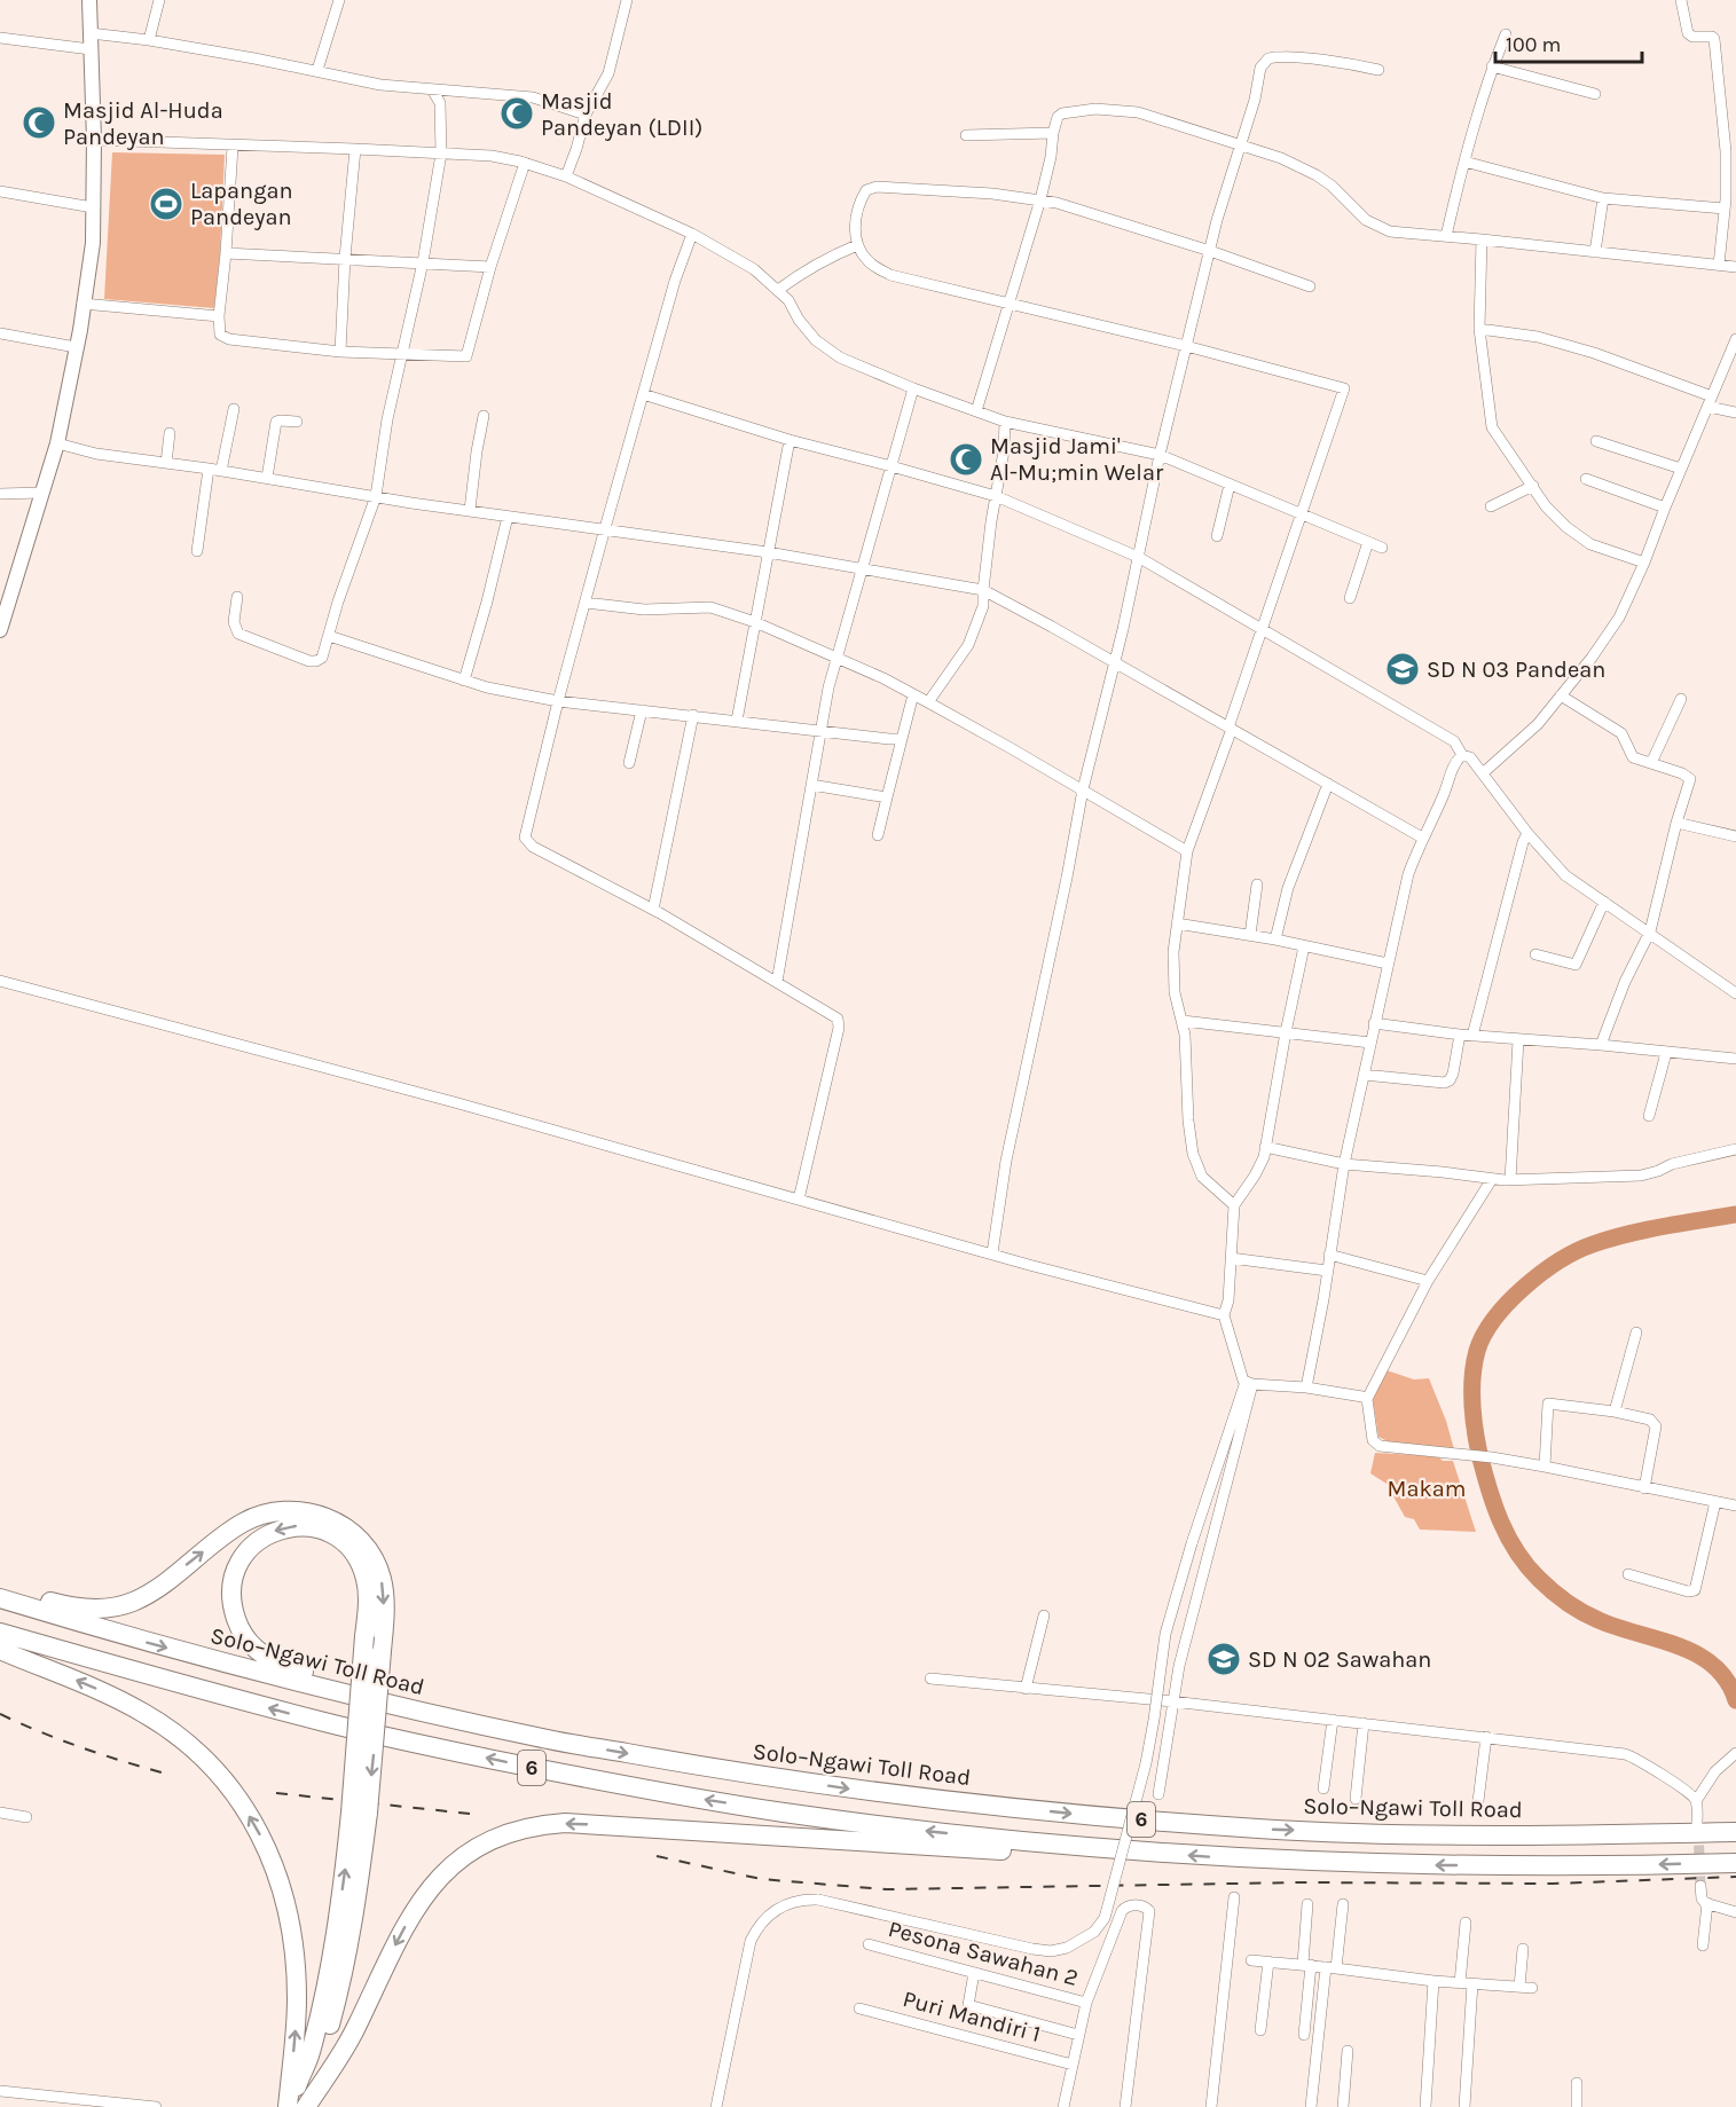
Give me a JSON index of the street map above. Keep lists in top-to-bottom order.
{
  "streets": {
    "highway": ["Solo–Ngawi Toll Road", "6"],
    "street": ["Pesona Sawahan 2", "Puri Mandiri 1"]
  },
  "parks": ["Makam"],
  "places": {
    "mosque": ["Masjid Pandeyan (LDII)", "Masjid Al-Huda Pandeyan", "Masjid Jami' Al-Mu;min Welar"],
    "sports": ["Lapangan Pandeyan"],
    "school or university": ["SD N 03 Pandean", "SD N 02 Sawahan"]
  },
  "scale_bar": "100 m"
}
